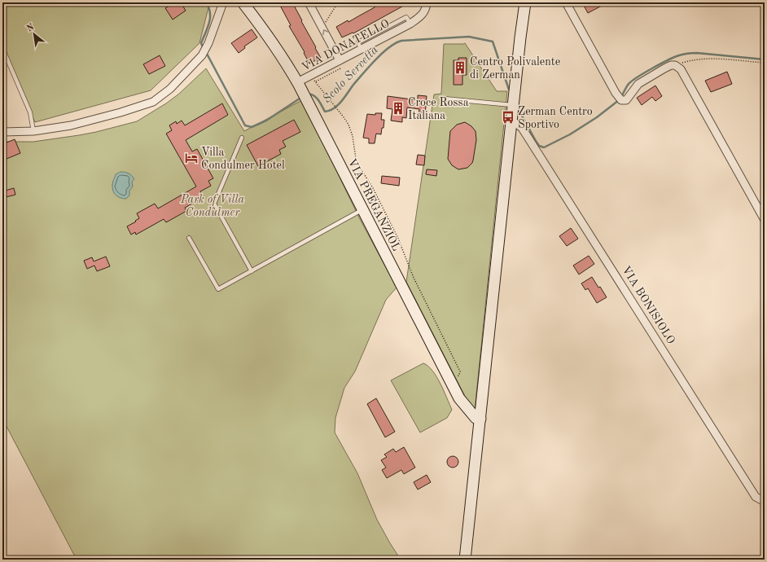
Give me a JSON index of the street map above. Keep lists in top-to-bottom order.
{
  "streets": {
    "main road": ["VIA PREGANZIOL"],
    "street": ["VIA DONATELLO", "VIA BONISIOLO"]
  },
  "crossings": [
    ["VIA DONATELLO", "VIA PREGANZIOL"]
  ],
  "water": ["Scolo Servetta"],
  "parks": ["Park of Villa Condulmer"],
  "places": {
    "building": ["Centro Polivalente di Zerman", "Croce Rossa Italiana"],
    "bus stop": ["Zerman Centro Sportivo"],
    "hotel": ["Villa Condulmer Hotel"]
  },
  "north": "top left"
}
